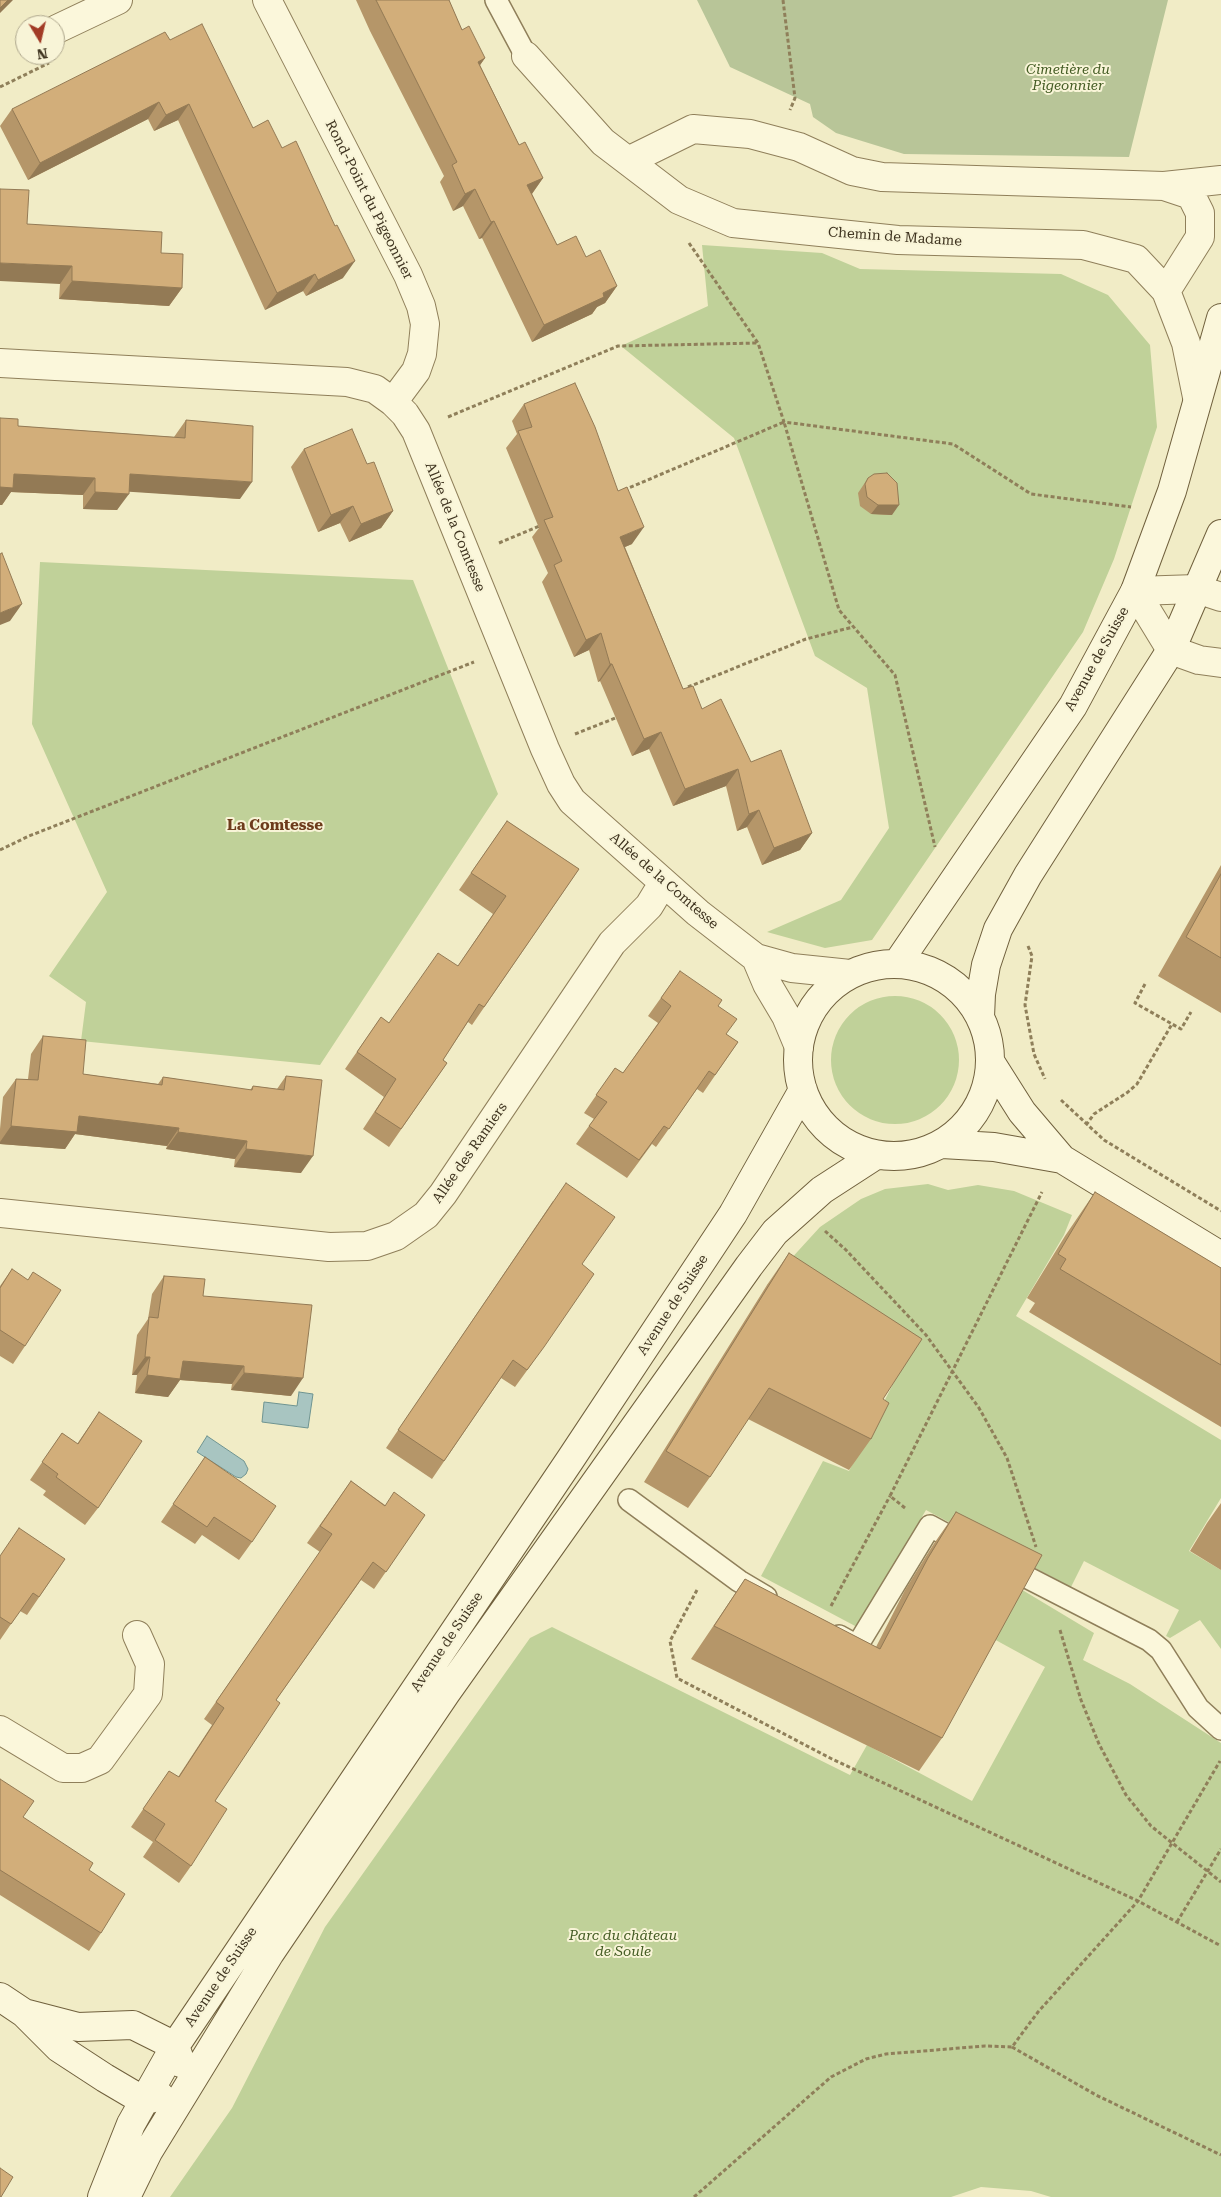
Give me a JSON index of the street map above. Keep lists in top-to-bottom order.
{
  "streets": {
    "street": [
      "Rond-Point du Pigeonnier",
      "Chemin de Madame",
      "Allée de la Comtesse",
      "Avenue de Suisse",
      "Allée des Ramiers"
    ]
  },
  "crossings": [
    ["Rond-Point du Pigeonnier", "Allée de la Comtesse"],
    ["Chemin de Madame", "Avenue de Suisse"],
    ["Allée de la Comtesse", "Allée des Ramiers"]
  ],
  "districts": ["La Comtesse"],
  "parks": ["Cimetière du Pigeonnier", "Parc du château de Soule"],
  "north": "bottom"
}
